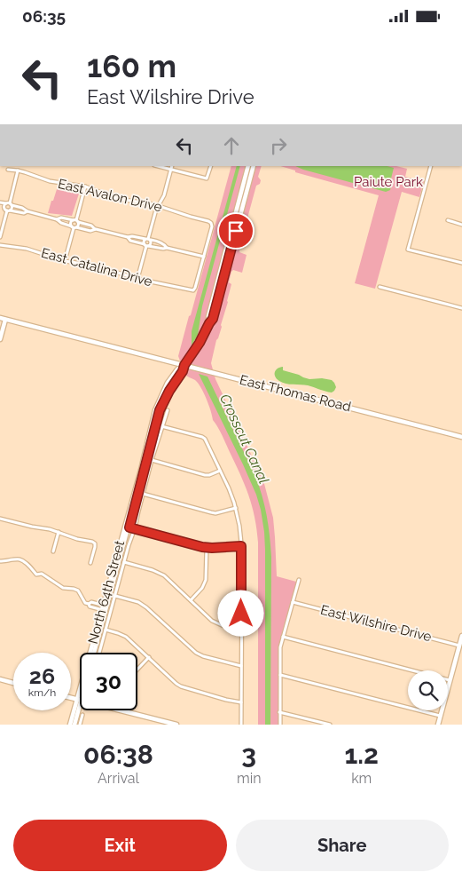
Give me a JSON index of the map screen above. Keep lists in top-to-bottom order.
{
  "streets": {
    "main road": ["East Thomas Road", "North 64th Street"],
    "street": ["East Avalon Drive", "East Catalina Drive", "East Wilshire Drive"]
  },
  "crossings": [
    ["East Avalon Drive", "East Catalina Drive"],
    ["East Thomas Road", "North 64th Street"]
  ],
  "water": ["Crosscut Canal"],
  "parks": ["Paiute Park"],
  "page": {
    "status": "06:35",
    "turn": ["160 m", "East Wilshire Drive"],
    "speed": "26 km/h",
    "limit": "30",
    "eta": [
      "06:38",
      "Arrival",
      "3",
      "min",
      "1.2",
      "km"
    ],
    "buttons": ["Exit", "Share"]
  }
}
